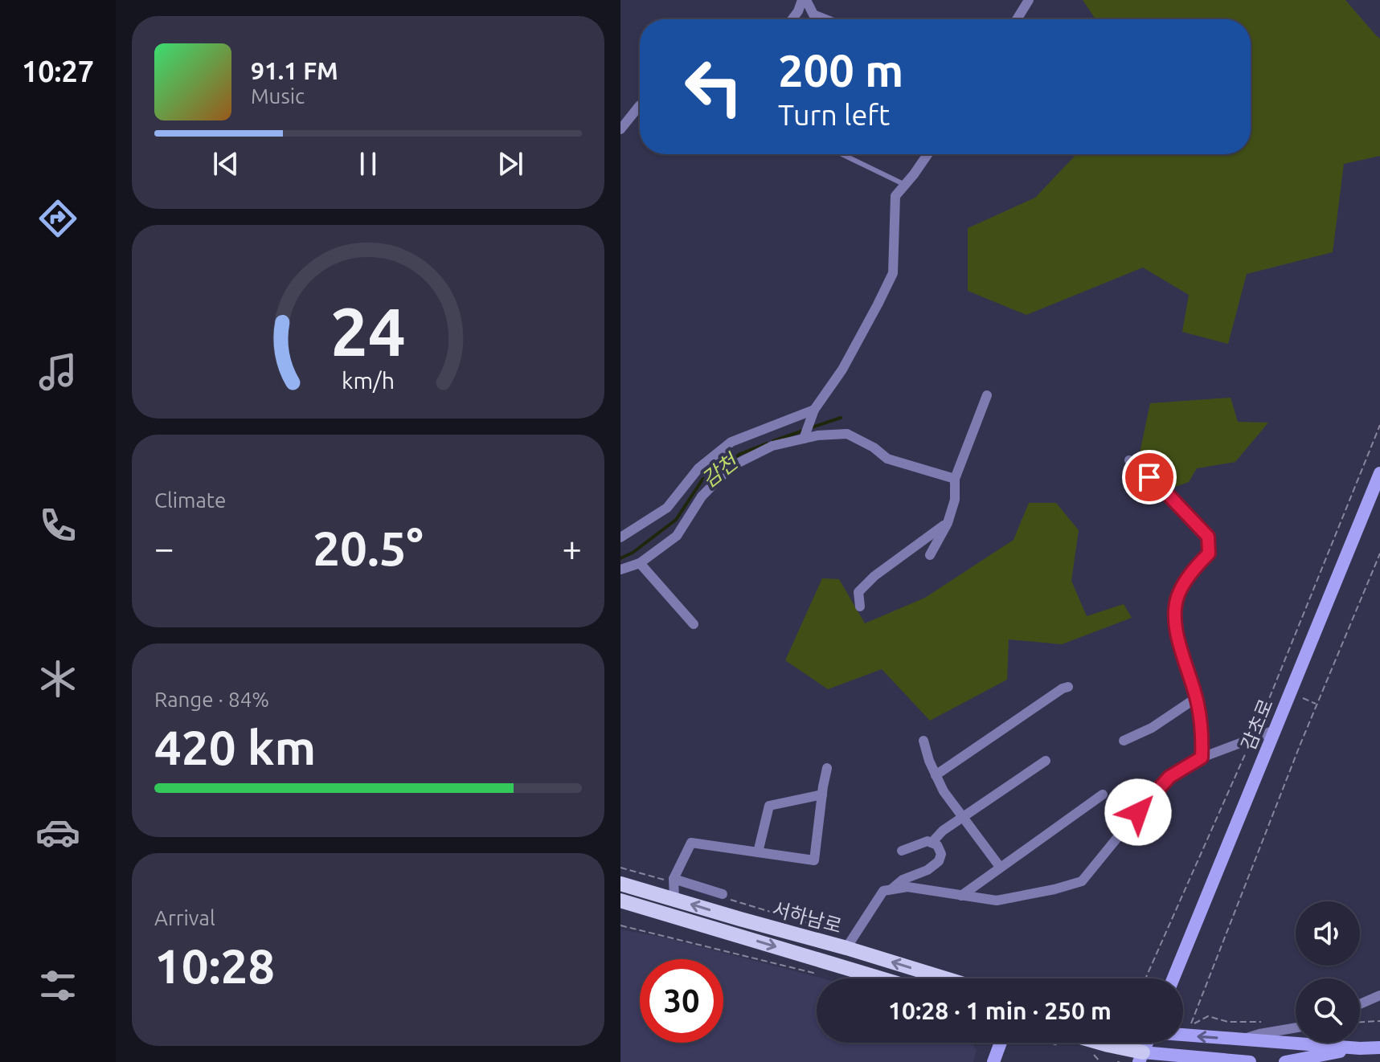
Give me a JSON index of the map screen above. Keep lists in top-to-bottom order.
{
  "streets": {
    "main road": ["감초로", "서하남로"]
  },
  "water": ["감천"],
  "page": {
    "tabs": "10:27",
    "turn": ["200 m", "Turn left"],
    "song": ["91.1 FM", "Music"],
    "tile": [
      "Climate",
      ["Range · 84%", "420 km"],
      ["Arrival", "10:28"]
    ],
    "heat": ["−", "20.5°", "+"],
    "limit": "30",
    "trip": "10:28 · 1 min · 250 m",
    "gauge": ["24", "km/h"]
  }
}
